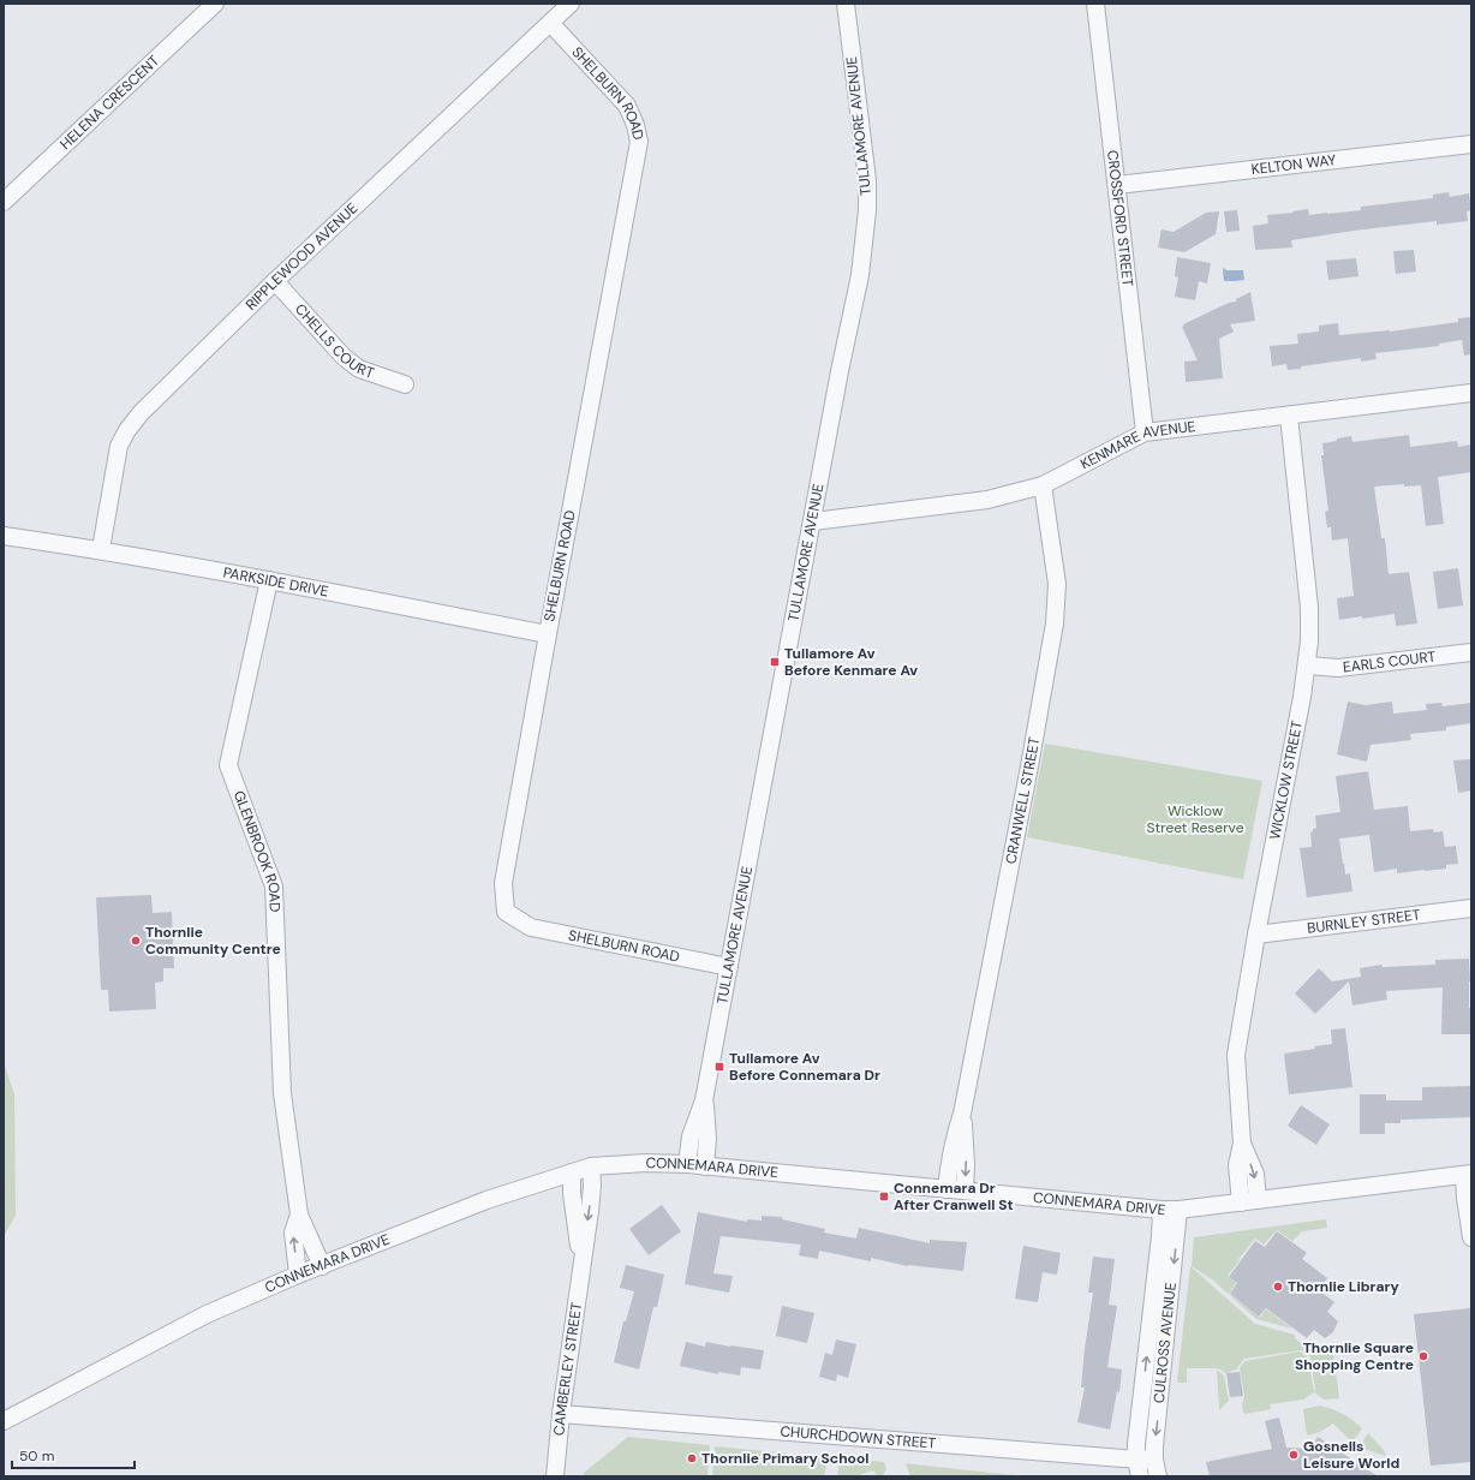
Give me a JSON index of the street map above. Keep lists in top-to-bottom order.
{
  "streets": {
    "street": [
      "SHELBURN ROAD",
      "HELENA CRESCENT",
      "TULLAMORE AVENUE",
      "KELTON WAY",
      "CROSSFORD STREET",
      "RIPPLEWOOD AVENUE",
      "CHELLS COURT",
      "KENMARE AVENUE",
      "PARKSIDE DRIVE",
      "EARLS COURT",
      "WICKLOW STREET",
      "CRANWELL STREET",
      "GLENBROOK ROAD",
      "BURNLEY STREET",
      "CONNEMARA DRIVE",
      "CULROSS AVENUE",
      "CAMBERLEY STREET",
      "CHURCHDOWN STREET"
    ]
  },
  "crossings": [
    ["SHELBURN ROAD", "TULLAMORE AVENUE"],
    ["SHELBURN ROAD", "RIPPLEWOOD AVENUE"],
    ["SHELBURN ROAD", "PARKSIDE DRIVE"],
    ["TULLAMORE AVENUE", "KENMARE AVENUE"],
    ["TULLAMORE AVENUE", "CONNEMARA DRIVE"],
    ["KELTON WAY", "CROSSFORD STREET"],
    ["CROSSFORD STREET", "KENMARE AVENUE"],
    ["RIPPLEWOOD AVENUE", "CHELLS COURT"],
    ["RIPPLEWOOD AVENUE", "PARKSIDE DRIVE"],
    ["KENMARE AVENUE", "WICKLOW STREET"],
    ["KENMARE AVENUE", "CRANWELL STREET"],
    ["PARKSIDE DRIVE", "GLENBROOK ROAD"],
    ["EARLS COURT", "WICKLOW STREET"],
    ["WICKLOW STREET", "BURNLEY STREET"],
    ["WICKLOW STREET", "CONNEMARA DRIVE"],
    ["CRANWELL STREET", "CONNEMARA DRIVE"],
    ["GLENBROOK ROAD", "CONNEMARA DRIVE"],
    ["CONNEMARA DRIVE", "CULROSS AVENUE"],
    ["CONNEMARA DRIVE", "CAMBERLEY STREET"],
    ["CULROSS AVENUE", "CHURCHDOWN STREET"],
    ["CAMBERLEY STREET", "CHURCHDOWN STREET"]
  ],
  "parks": ["Wicklow Street Reserve"],
  "places": {
    "transit": ["Tullamore Av Before Kenmare Av", "Tullamore Av Before Connemara Dr", "Connemara Dr After Cranwell St"],
    "other": [
      "Thornlie Community Centre",
      "Thornlie Library",
      "Thornlie Square Shopping Centre",
      "Gosnells Leisure World",
      "Thornlie Primary School"
    ]
  },
  "scale_bar": "50 m"
}
